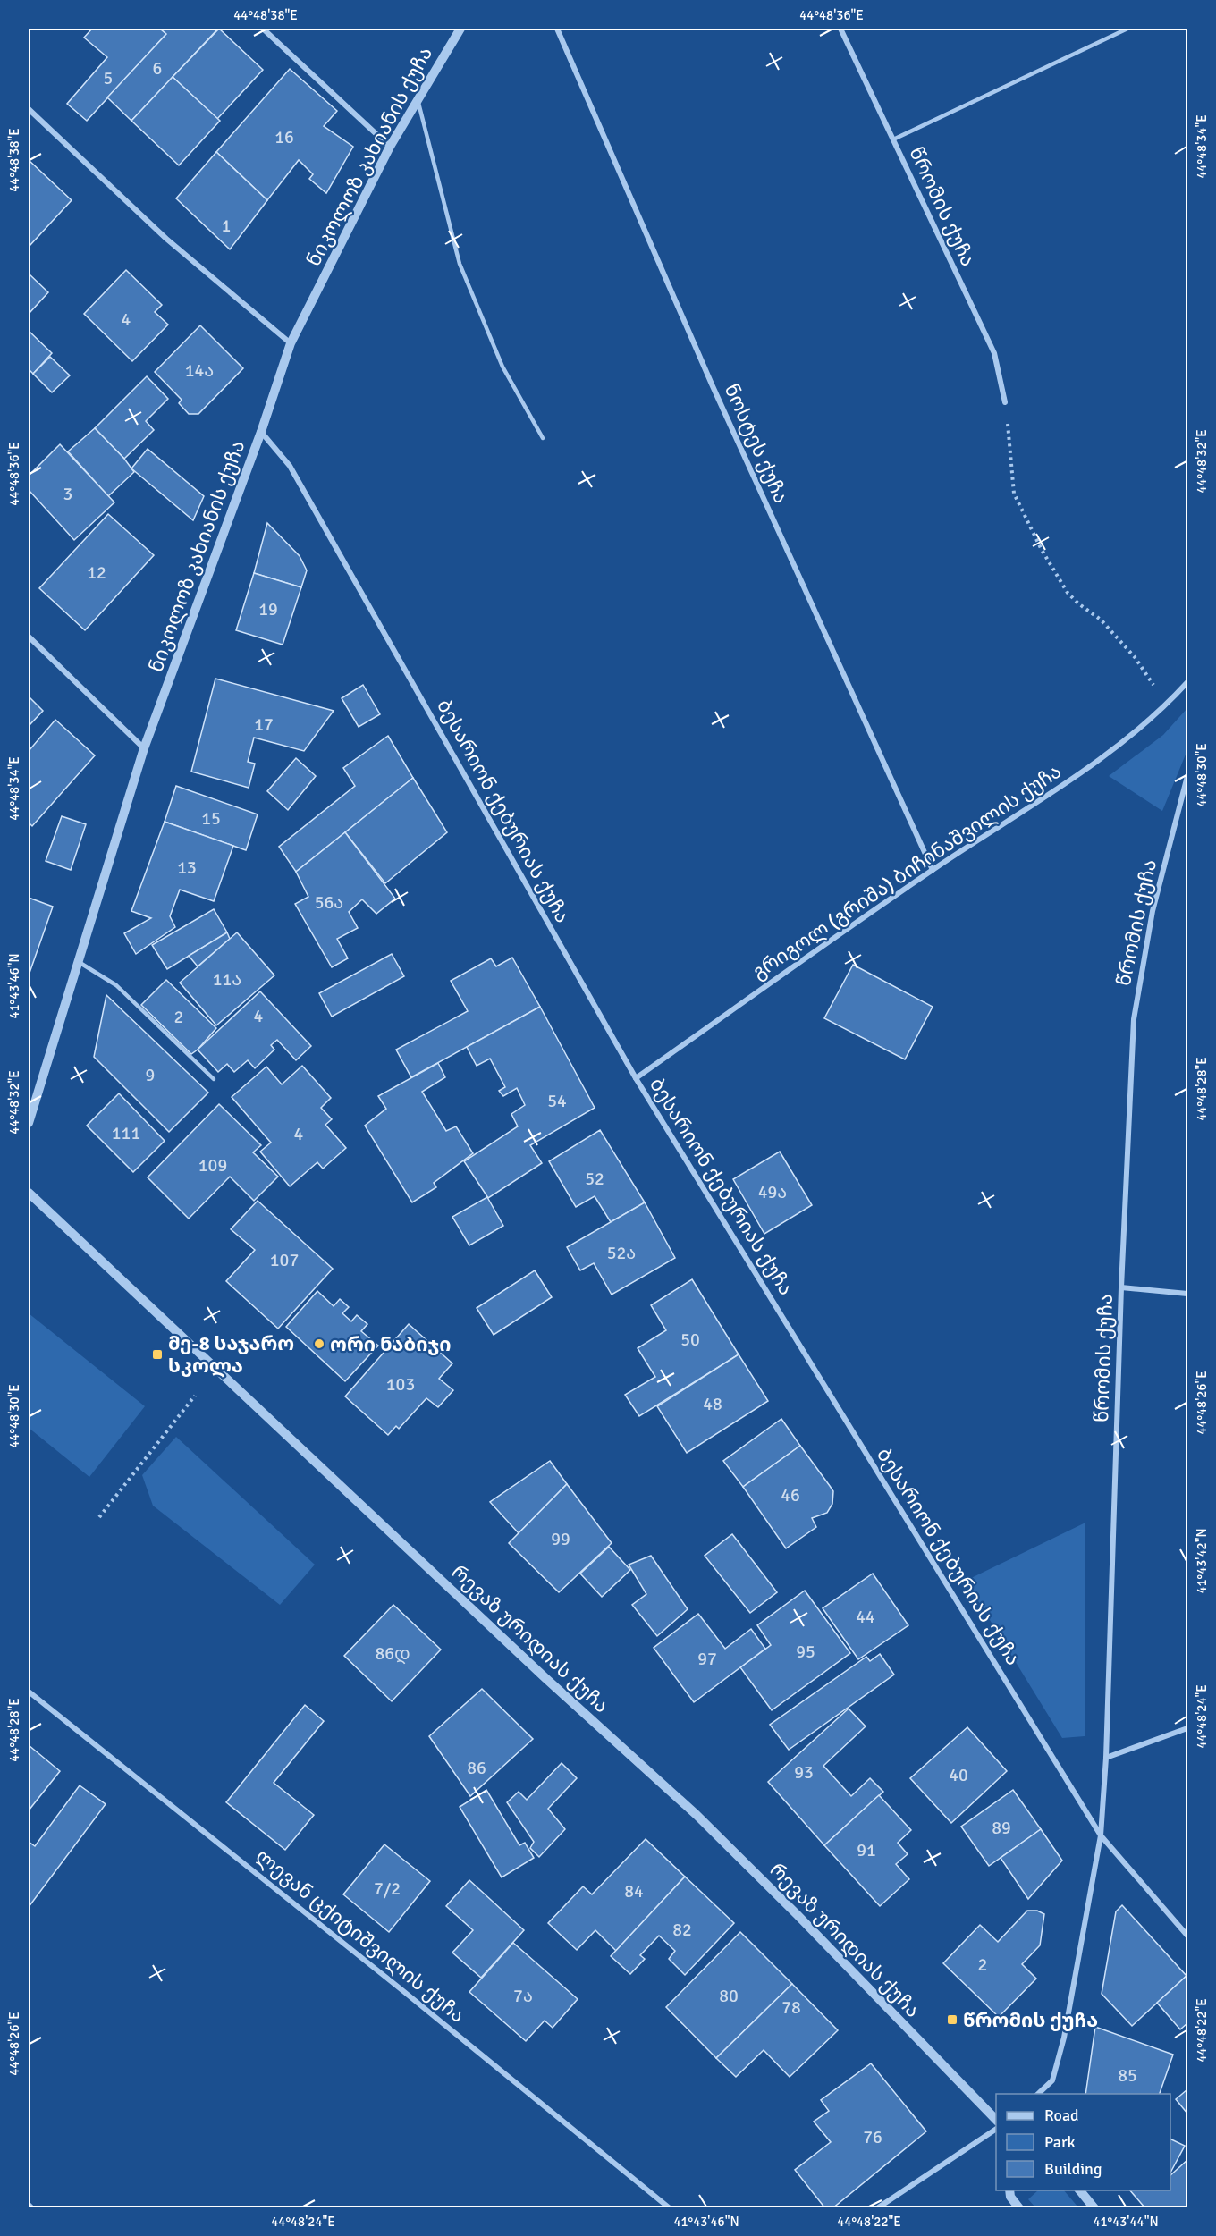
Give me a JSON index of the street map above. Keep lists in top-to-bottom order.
{
  "streets": {
    "street": [
      "ნიკოლოზ კახიანის ქუჩა",
      "წრომის ქუჩა",
      "ნოსტეს ქუჩა",
      "ბესარიონ ქებურიას ქუჩა",
      "გრიგოლ (გრიშა) ბიჩინაშვილის ქუჩა",
      "რევაზ ურიდიას ქუჩა",
      "ლევან ცქიტიშვილის ქუჩა"
    ]
  },
  "crossings": [
    ["ნიკოლოზ კახიანის ქუჩა", "ბესარიონ ქებურიას ქუჩა"],
    ["წრომის ქუჩა", "ბესარიონ ქებურიას ქუჩა"],
    ["ნოსტეს ქუჩა", "გრიგოლ (გრიშა) ბიჩინაშვილის ქუჩა"],
    ["ბესარიონ ქებურიას ქუჩა", "გრიგოლ (გრიშა) ბიჩინაშვილის ქუჩა"]
  ],
  "places": {
    "other": ["ორი ნაბიჯი"],
    "transit": ["მე-8 საჯარო სკოლა", "წრომის ქუჩა"]
  },
  "house_numbers": [
    "6",
    "5",
    "16",
    "1",
    "4",
    "14ა",
    "3",
    "12",
    "19",
    "17",
    "15",
    "13",
    "56ა",
    "11ა",
    "4",
    "2",
    "9",
    "54",
    "111",
    "4",
    "109",
    "52",
    "49ა",
    "52ა",
    "107",
    "50",
    "103",
    "48",
    "46",
    "99",
    "44",
    "95",
    "86დ",
    "97",
    "86",
    "93",
    "40",
    "89",
    "91",
    "7/2",
    "84",
    "82",
    "2",
    "7ა",
    "80",
    "78",
    "85",
    "76"
  ],
  "legend": ["Road", "Park", "Building"],
  "coordinates": [
    "44°48'38\"E",
    "44°48'36\"E",
    "44°48'34\"E",
    "44°48'32\"E",
    "44°48'30\"E",
    "41°43'46\"N",
    "44°48'28\"E",
    "44°48'26\"E",
    "41°43'42\"N",
    "44°48'24\"E",
    "44°48'22\"E",
    "41°43'44\"N"
  ]
}
